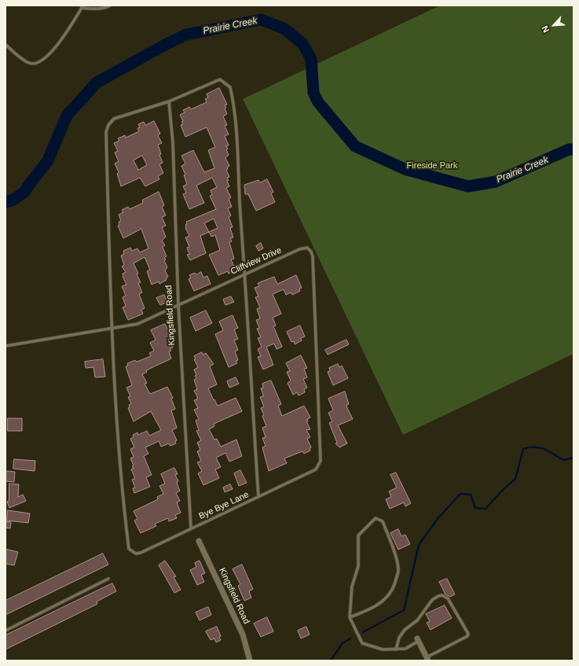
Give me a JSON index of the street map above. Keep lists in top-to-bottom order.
{
  "streets": {
    "street": ["Kingsfield Road"],
    "lane": ["Cliffview Drive", "Bye Bye Lane"]
  },
  "crossings": [
    ["Cliffview Drive", "Kingsfield Road"],
    ["Cliffview Drive", "Bye Bye Lane"],
    ["Kingsfield Road", "Bye Bye Lane"]
  ],
  "water": ["Prairie Creek"],
  "parks": ["Fireside Park"],
  "north": "bottom left"
}
